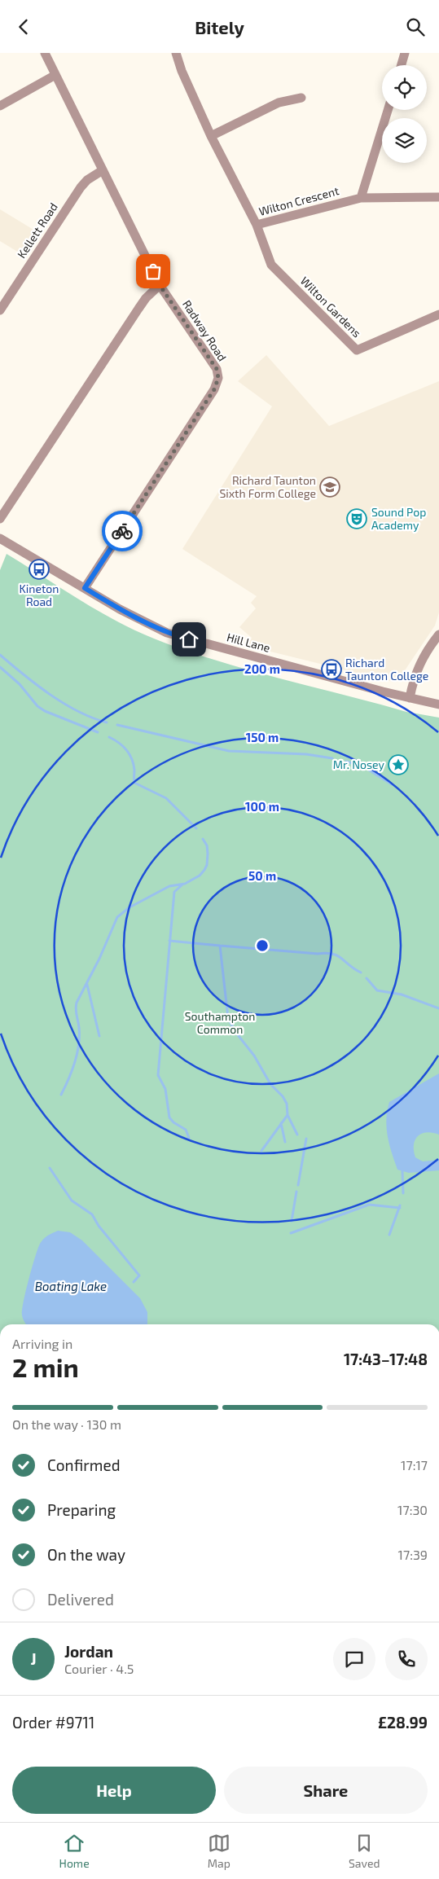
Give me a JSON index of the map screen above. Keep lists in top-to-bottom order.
{
  "streets": {
    "street": [
      "Wilton Crescent",
      "Kellett Road",
      "Wilton Gardens",
      "Radway Road",
      "Hill Lane"
    ]
  },
  "crossings": [
    ["Wilton Crescent", "Wilton Gardens"],
    ["Kellett Road", "Radway Road"],
    ["Radway Road", "Hill Lane"]
  ],
  "water": ["Boating Lake"],
  "parks": ["Southampton Common"],
  "places": {
    "school or university": ["Richard Taunton Sixth Form College"],
    "theatre": ["Sound Pop Academy"],
    "bus stop": ["Kineton Road", "Richard Taunton College"],
    "place": ["Mr. Nosey"]
  },
  "page": {
    "header": "Bitely",
    "heading": ["2 min", "Arriving in", "17:43–17:48"],
    "panel": [
      "Jordan",
      "Courier · 4.5",
      "Order #9711",
      "£28.99"
    ],
    "bar": "On the way · 130 m",
    "list": [
      ["Confirmed", "17:17"],
      ["Preparing", "17:30"],
      ["On the way", "17:39"],
      "Delivered"
    ],
    "round": "J",
    "buttons": ["Help", "Share"],
    "tabs": ["Home", "Map", "Saved"]
  },
  "rings": [
    "200 m",
    "150 m",
    "100 m",
    "50 m"
  ]
}
